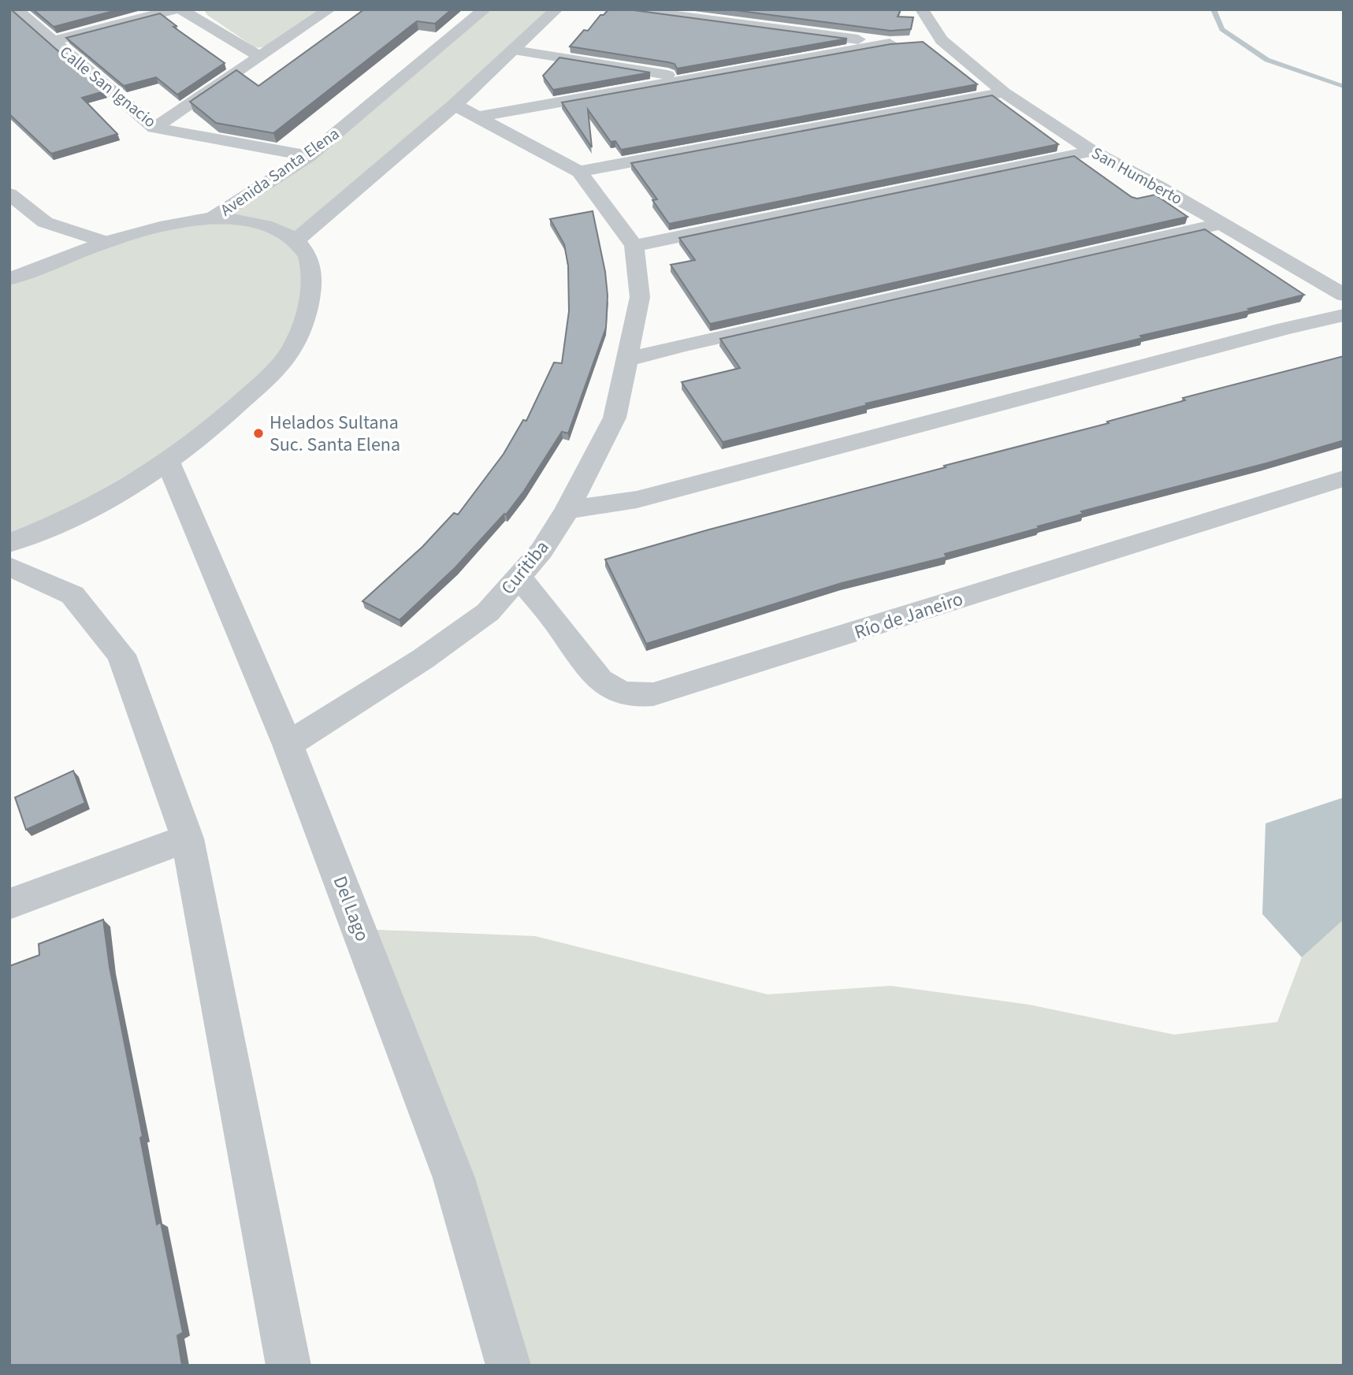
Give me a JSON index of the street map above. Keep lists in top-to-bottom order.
{
  "streets": {
    "street": [
      "Calle San Ignacio",
      "Avenida Santa Elena",
      "San Humberto",
      "Curitiba",
      "Río de Janeiro",
      "Del Lago"
    ]
  },
  "crossings": [
    ["Calle San Ignacio", "Avenida Santa Elena"],
    ["Curitiba", "Río de Janeiro"],
    ["Curitiba", "Del Lago"]
  ],
  "places": ["Helados Sultana Suc. Santa Elena"]
}
